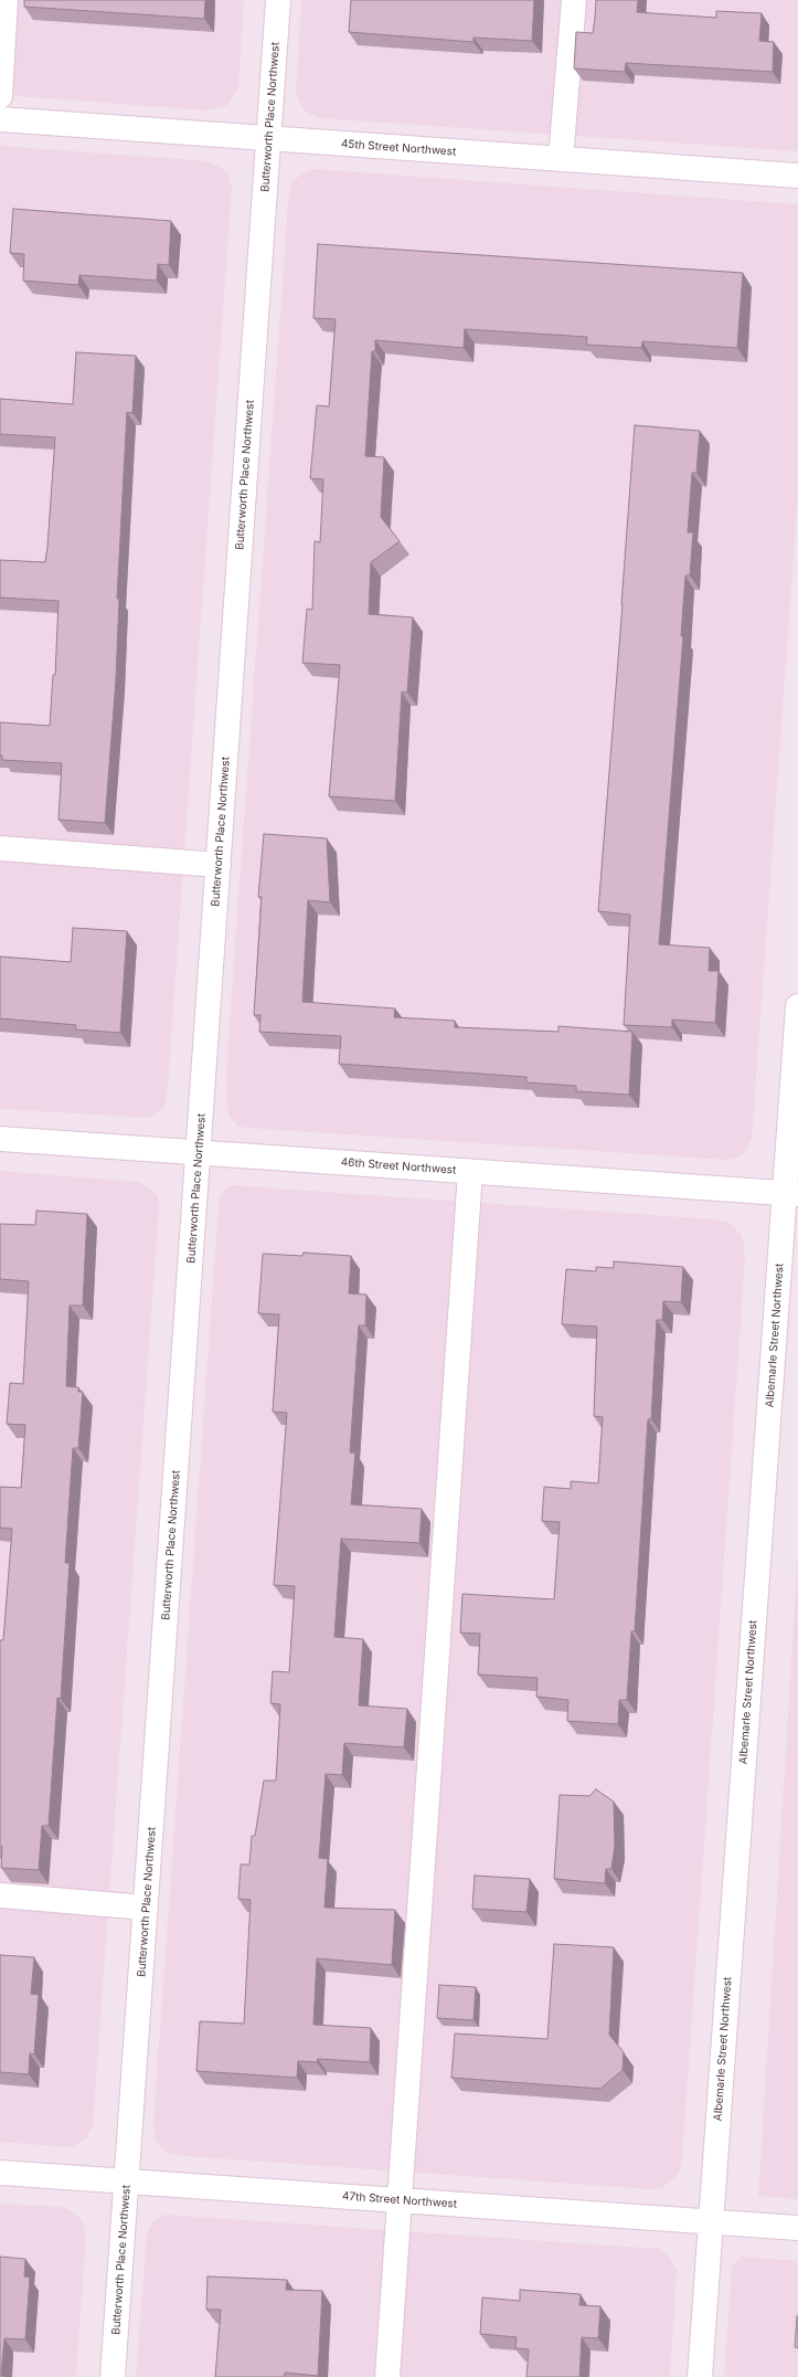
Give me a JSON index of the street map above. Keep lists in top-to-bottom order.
{
  "streets": {
    "street": [
      "Butterworth Place Northwest",
      "45th Street Northwest",
      "46th Street Northwest",
      "Albemarle Street Northwest",
      "47th Street Northwest"
    ]
  },
  "crossings": [
    ["Butterworth Place Northwest", "45th Street Northwest"],
    ["Butterworth Place Northwest", "46th Street Northwest"],
    ["Butterworth Place Northwest", "47th Street Northwest"],
    ["46th Street Northwest", "Albemarle Street Northwest"],
    ["Albemarle Street Northwest", "47th Street Northwest"]
  ]
}
